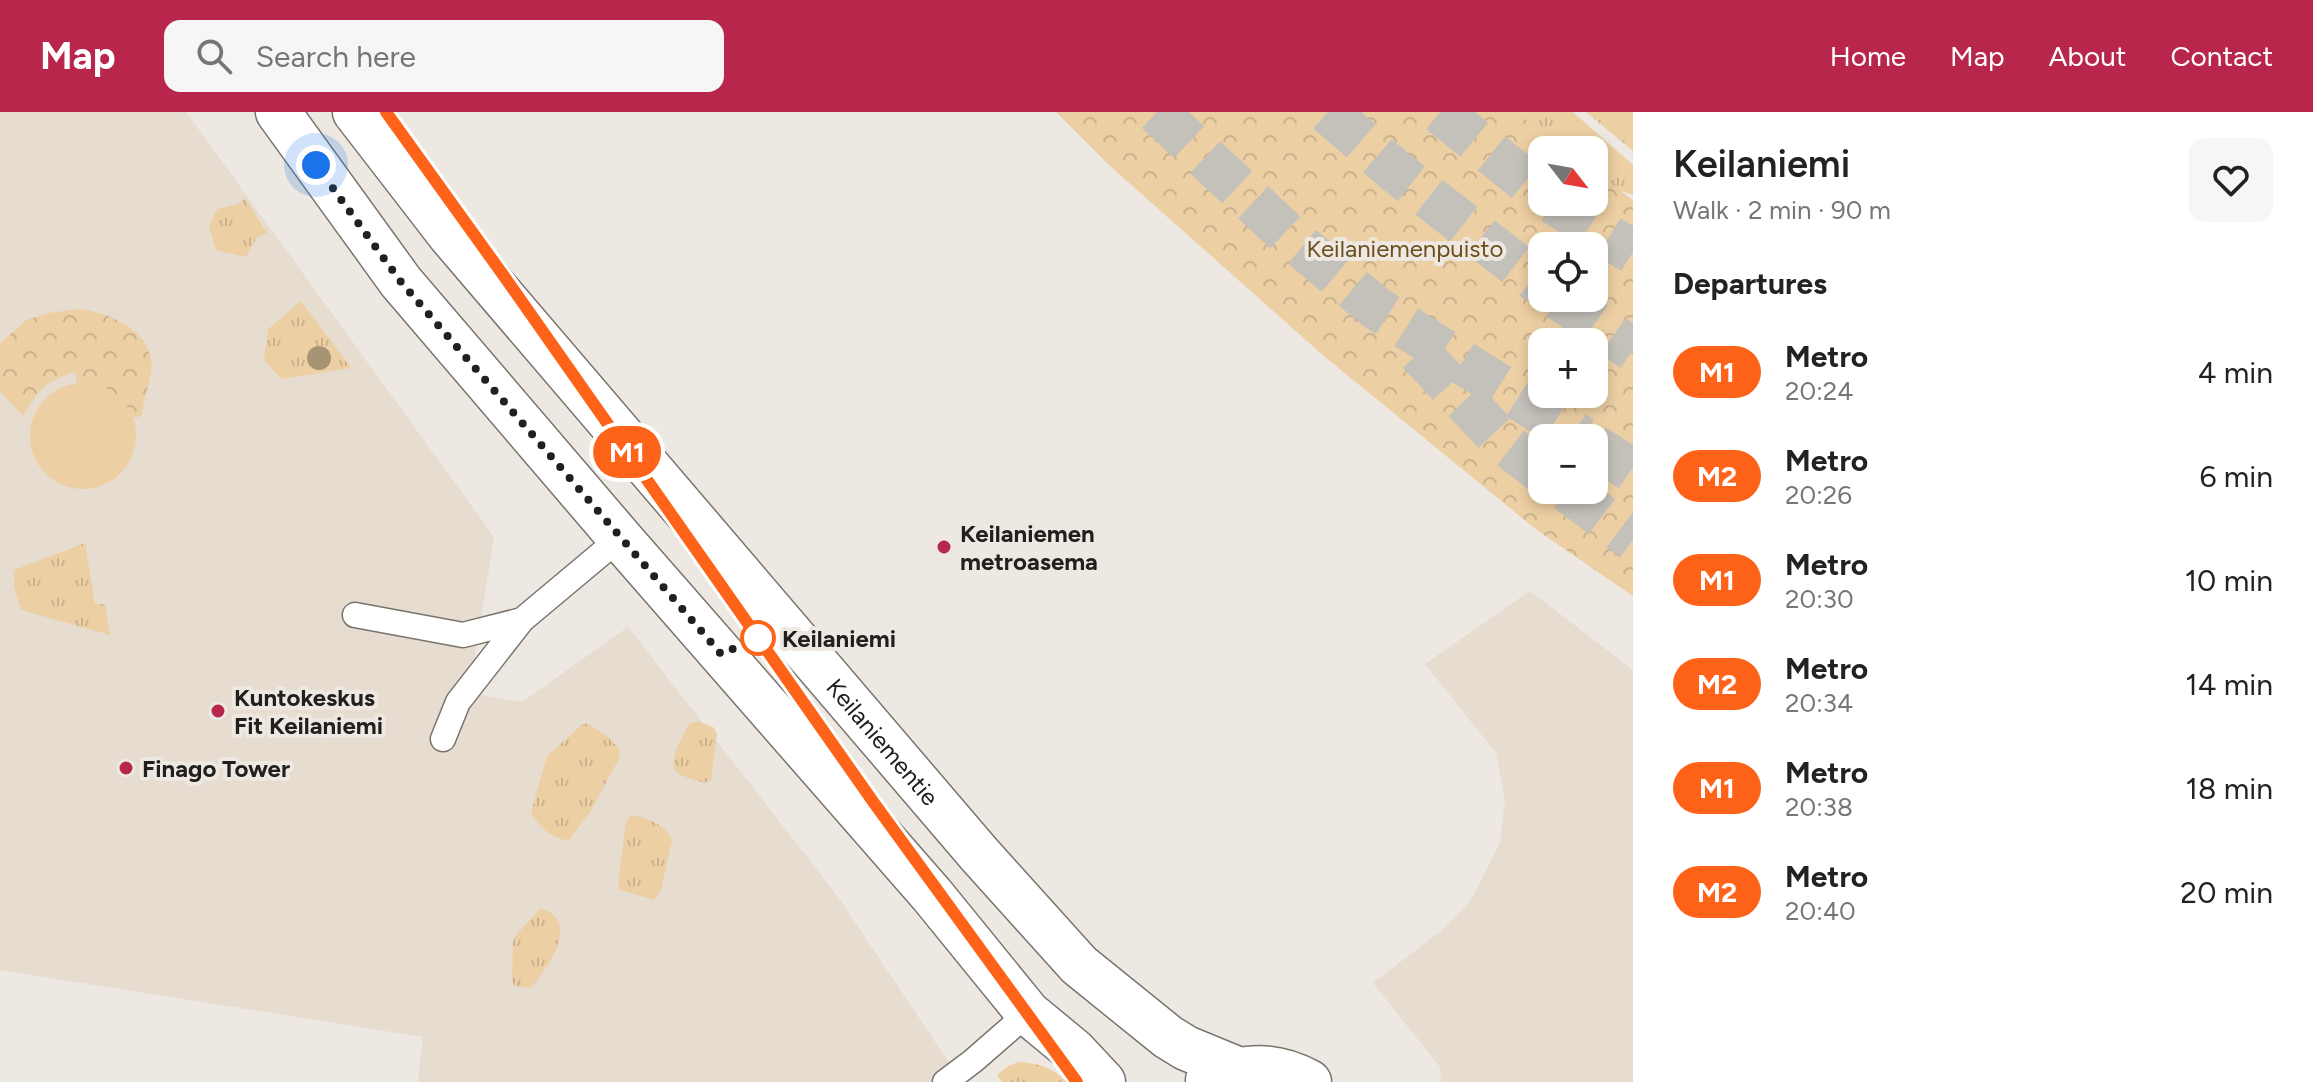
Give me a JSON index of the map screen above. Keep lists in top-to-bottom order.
{
  "streets": {
    "street": ["Keilaniementie"]
  },
  "parks": ["Keilaniemenpuisto"],
  "places": [
    "Keilaniemen metroasema",
    "Keilaniemi",
    "Kuntokeskus Fit Keilaniemi",
    "Finago Tower"
  ],
  "lines": ["metro line M1"],
  "north": "bottom right",
  "page": {
    "header": "Map",
    "search": "Search here",
    "nav": [
      "Home",
      "Map",
      "About",
      "Contact"
    ],
    "on_map": "M1",
    "heading": [
      ["Keilaniemi", "Walk · 2 min · 90 m"],
      "Departures"
    ],
    "map_buttons": ["+", "−"],
    "list": [
      {
        "mark": "M1",
        "name": "Metro",
        "note": "20:24",
        "value": "4 min"
      },
      {
        "mark": "M2",
        "name": "Metro",
        "note": "20:26",
        "value": "6 min"
      },
      {
        "mark": "M1",
        "name": "Metro",
        "note": "20:30",
        "value": "10 min"
      },
      {
        "mark": "M2",
        "name": "Metro",
        "note": "20:34",
        "value": "14 min"
      },
      {
        "mark": "M1",
        "name": "Metro",
        "note": "20:38",
        "value": "18 min"
      },
      {
        "mark": "M2",
        "name": "Metro",
        "note": "20:40",
        "value": "20 min"
      }
    ]
  }
}
